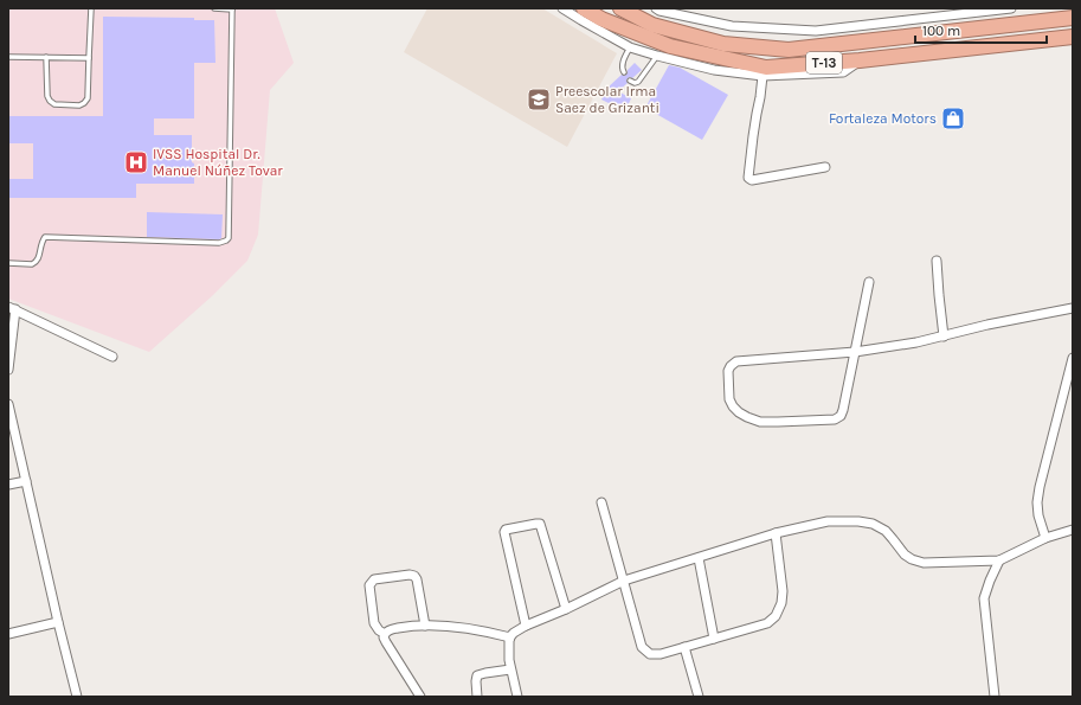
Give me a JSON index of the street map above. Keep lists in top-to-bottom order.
{
  "streets": {
    "highway": ["T-13"]
  },
  "places": {
    "school or university": ["Preescolar Irma Saez de Grizanti"],
    "shop": ["Fortaleza Motors"],
    "hospital": ["IVSS Hospital Dr. Manuel Núñez Tovar"]
  },
  "scale_bar": "100 m"
}
